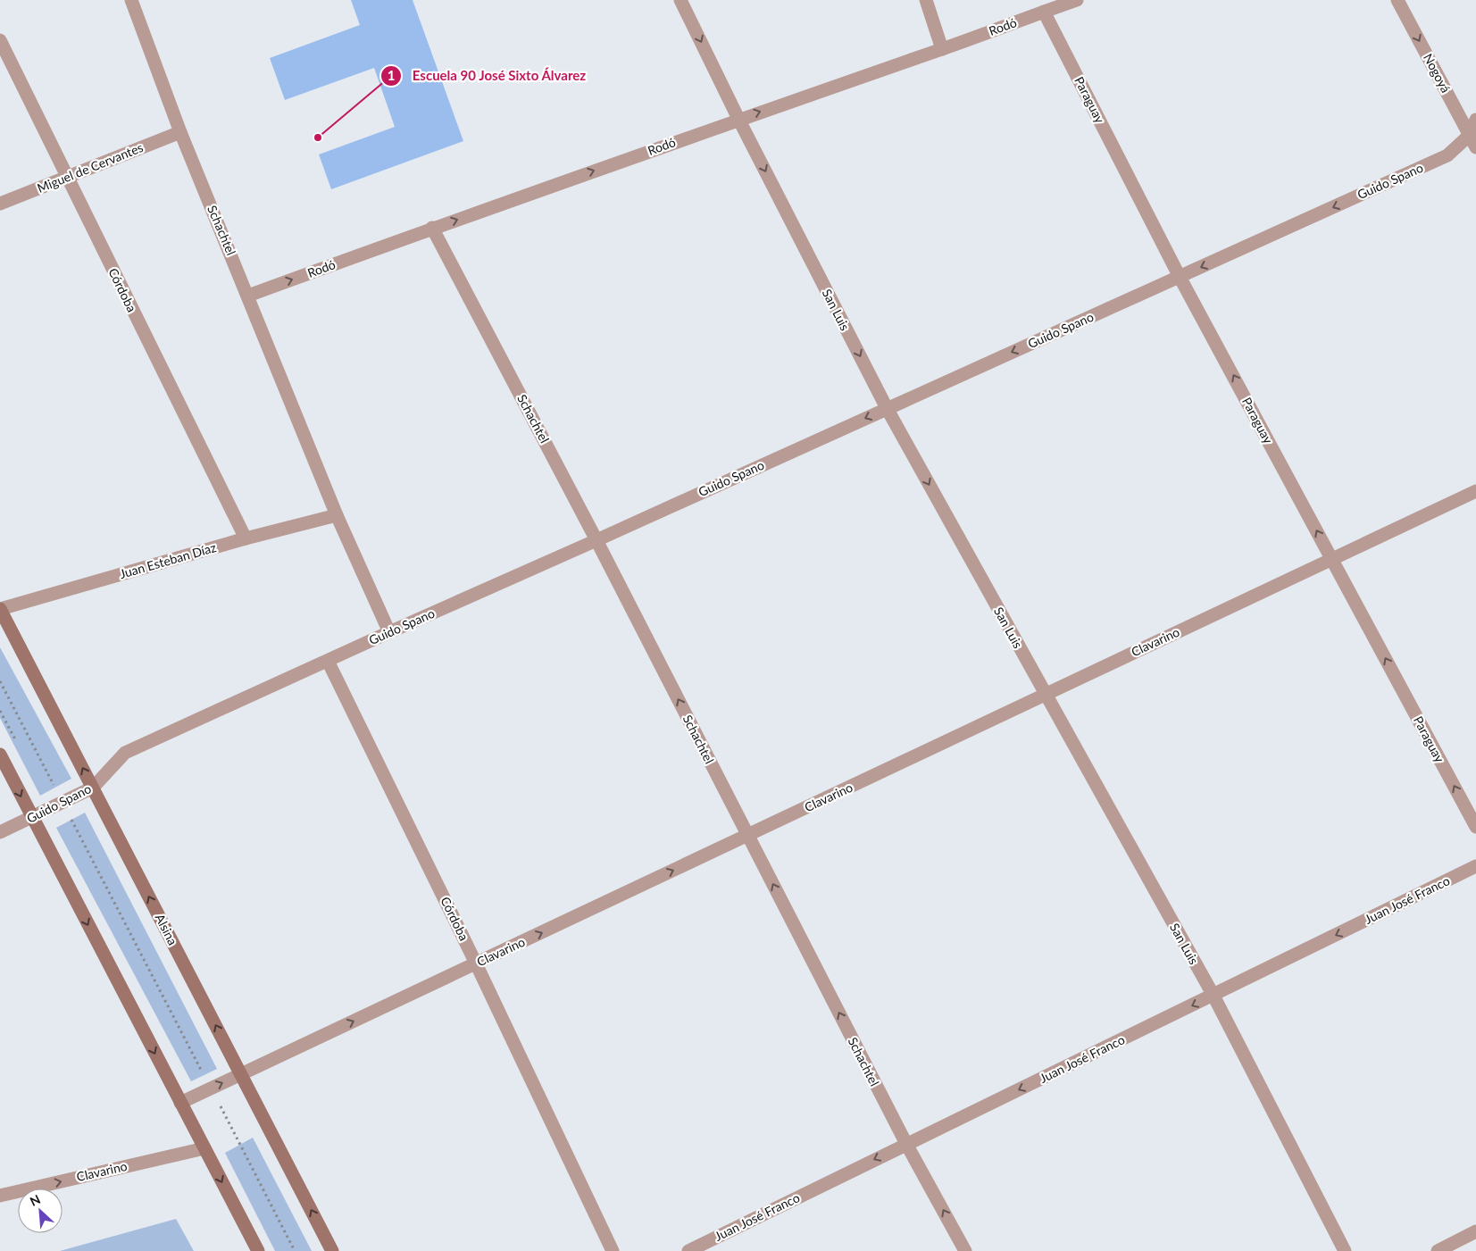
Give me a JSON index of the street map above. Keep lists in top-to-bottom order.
{
  "streets": {
    "main road": ["Alsina"],
    "street": [
      "Rodó",
      "Nogoyá",
      "Paraguay",
      "Miguel de Cervantes",
      "Guido Spano",
      "Schachtel",
      "Córdoba",
      "San Luis",
      "Juan Esteban Díaz",
      "Clavarino",
      "Juan José Franco"
    ]
  },
  "crossings": [
    ["Rodó", "Paraguay"],
    ["Rodó", "Schachtel"],
    ["Rodó", "San Luis"],
    ["Nogoyá", "Guido Spano"],
    ["Paraguay", "Guido Spano"],
    ["Paraguay", "Clavarino"],
    ["Miguel de Cervantes", "Schachtel"],
    ["Miguel de Cervantes", "Córdoba"],
    ["Guido Spano", "Schachtel"],
    ["Guido Spano", "Córdoba"],
    ["Guido Spano", "San Luis"],
    ["Guido Spano", "Alsina"],
    ["Schachtel", "Juan Esteban Díaz"],
    ["Schachtel", "Clavarino"],
    ["Schachtel", "Juan José Franco"],
    ["Córdoba", "Juan Esteban Díaz"],
    ["Córdoba", "Clavarino"],
    ["San Luis", "Clavarino"],
    ["San Luis", "Juan José Franco"],
    ["Juan Esteban Díaz", "Alsina"],
    ["Clavarino", "Alsina"]
  ],
  "one_way": [
    "Rodó",
    "Nogoyá",
    "Paraguay",
    "Guido Spano",
    "Schachtel",
    "San Luis",
    "Clavarino",
    "Juan José Franco"
  ],
  "places": ["Escuela 90 José Sixto Álvarez"],
  "north": "top left"
}
